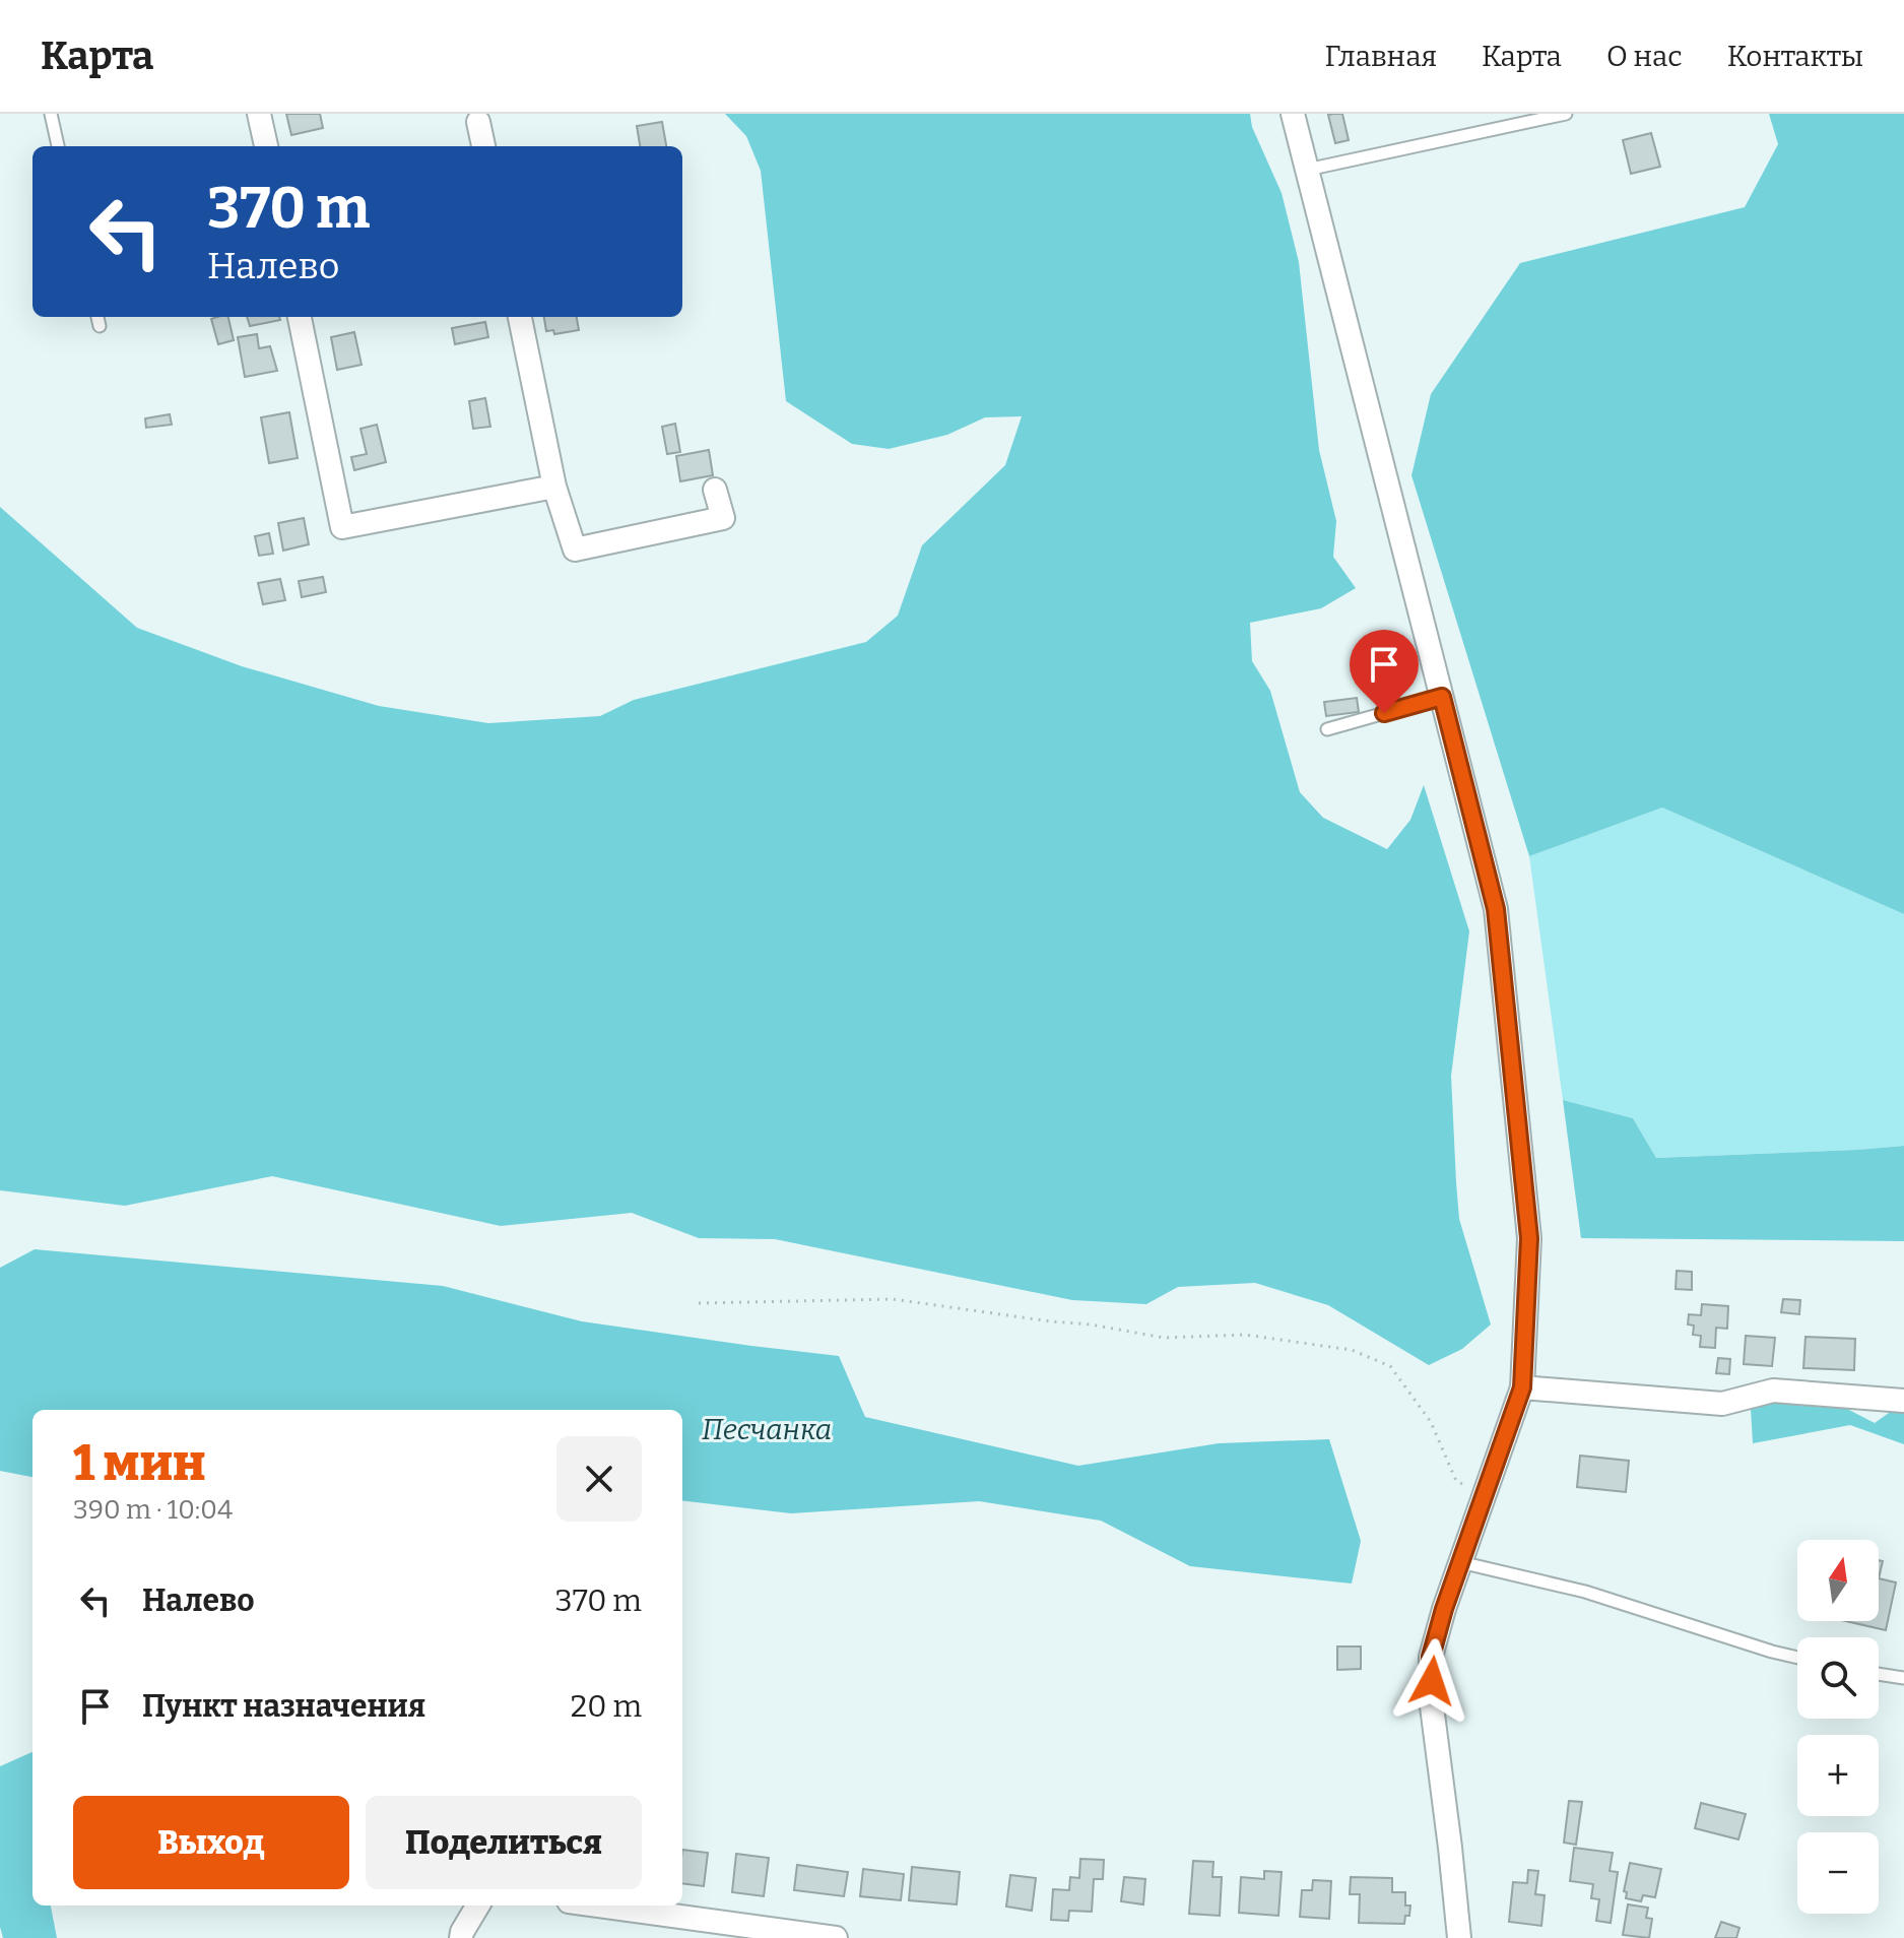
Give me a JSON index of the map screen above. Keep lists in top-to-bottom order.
{
  "water": ["Песчанка"],
  "north": "top",
  "page": {
    "header": "Карта",
    "nav": [
      "Главная",
      "Карта",
      "О нас",
      "Контакты"
    ],
    "turn": ["370 m", "Налево"],
    "heading": ["1 мин", "390 m · 10:04"],
    "map_buttons": ["+", "−"],
    "list": [
      {
        "name": "Налево",
        "value": "370 m"
      },
      {
        "name": "Пункт назначения",
        "value": "20 m"
      }
    ],
    "buttons": ["Выход", "Поделиться"]
  }
}
